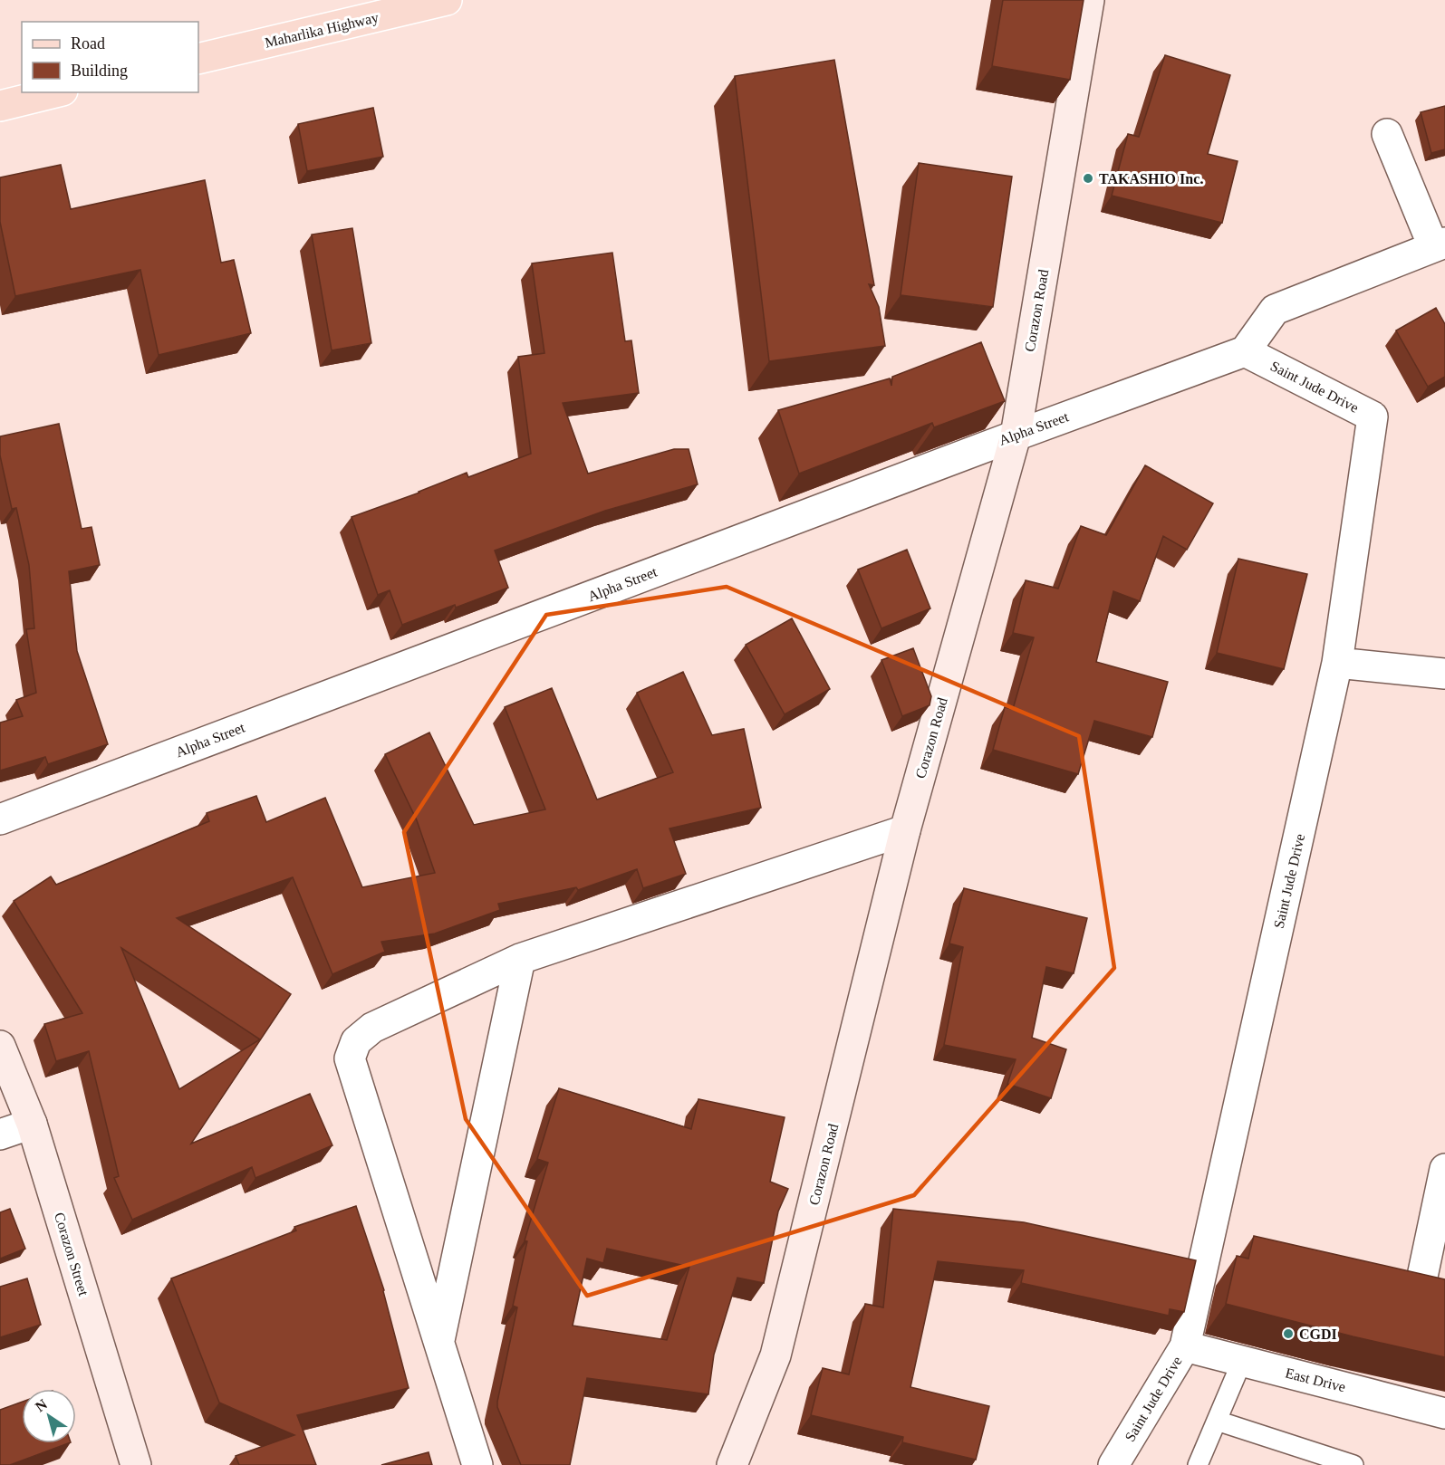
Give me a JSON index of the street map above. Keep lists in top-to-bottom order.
{
  "streets": {
    "main road": ["Maharlika Highway"],
    "street": [
      "Corazon Road",
      "Saint Jude Drive",
      "Alpha Street",
      "Corazon Street",
      "East Drive"
    ]
  },
  "crossings": [
    ["Corazon Road", "Alpha Street"],
    ["Saint Jude Drive", "Alpha Street"],
    ["Saint Jude Drive", "East Drive"]
  ],
  "places": ["TAKASHIO Inc.", "CGDI"],
  "legend": ["Road", "Building"],
  "north": "top left"
}
